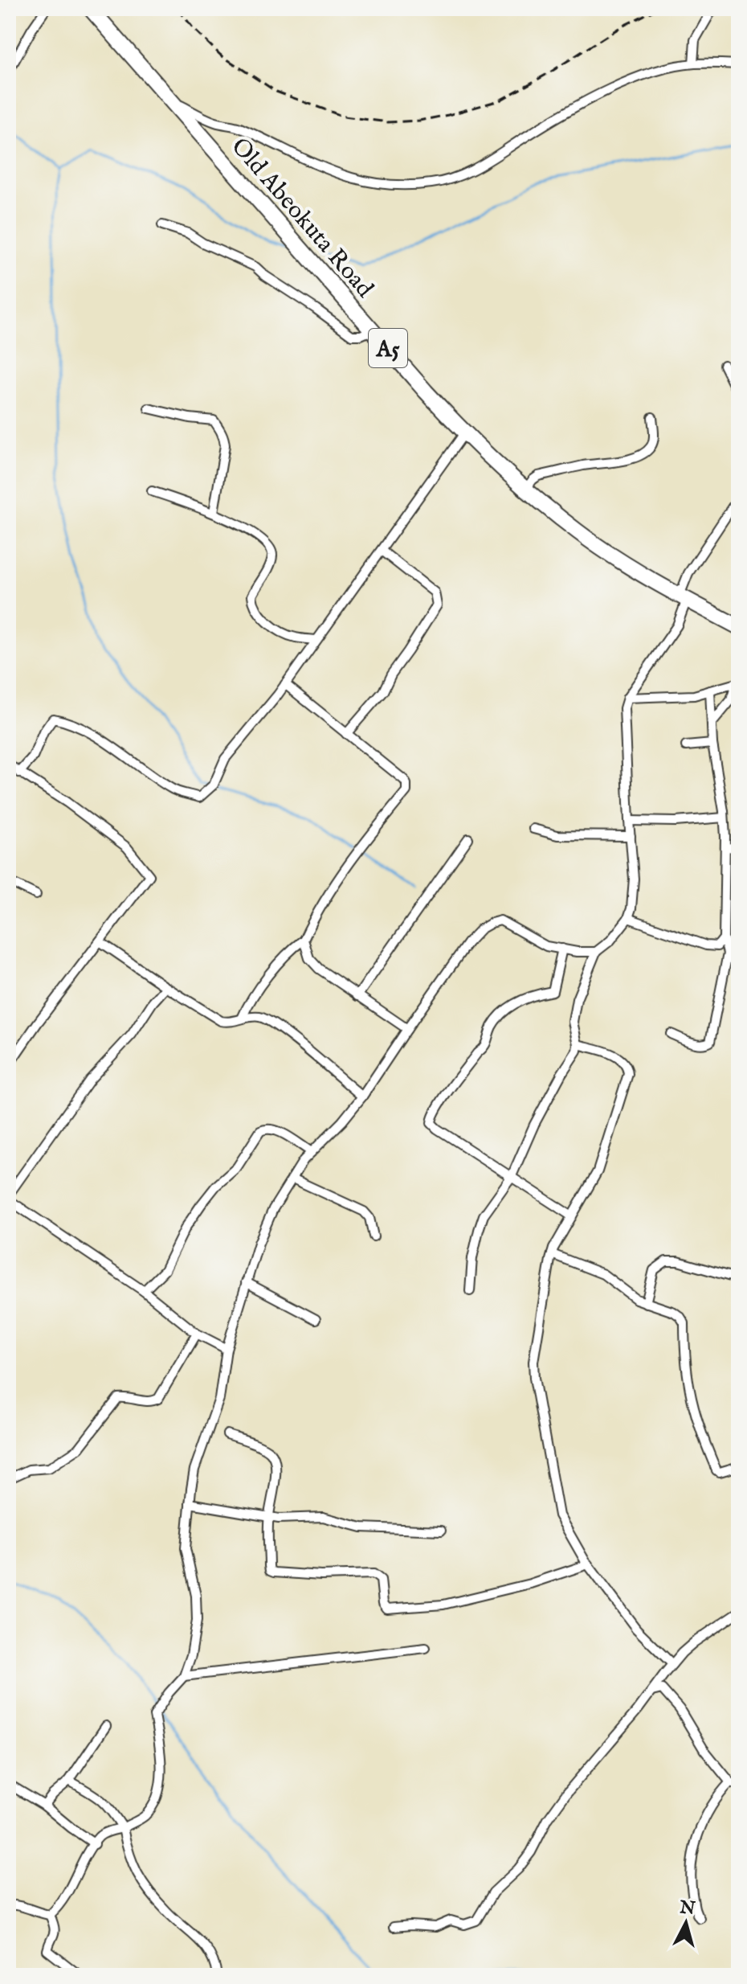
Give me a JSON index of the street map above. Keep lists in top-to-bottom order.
{
  "streets": {
    "highway": ["Old Abeokuta Road", "A5"]
  },
  "north": "top"
}
